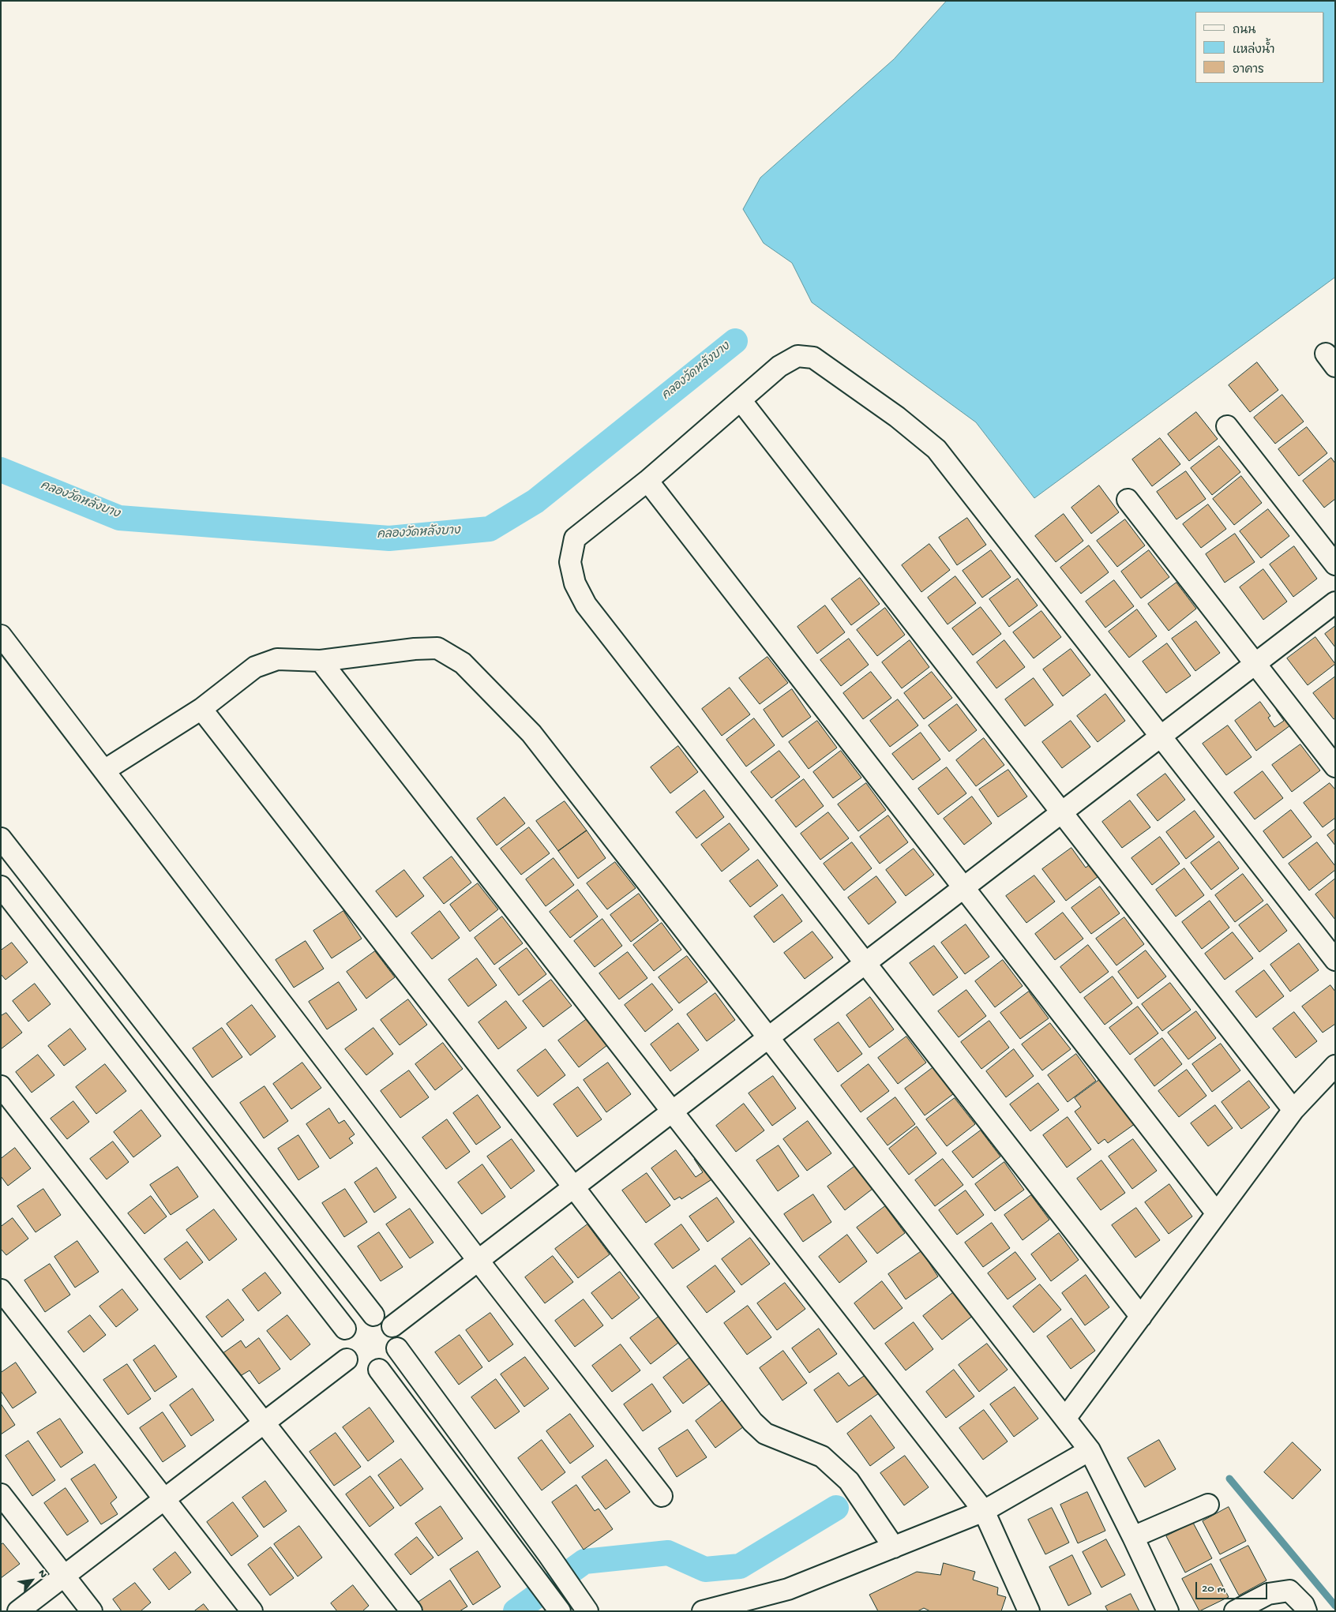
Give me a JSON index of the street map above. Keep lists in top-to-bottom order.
{
  "water": ["คลองวัดหลังบาง"],
  "legend": ["ถนน", "แหล่งน้ำ", "อาคาร"],
  "scale_bar": "20 m",
  "north": "top right"
}
